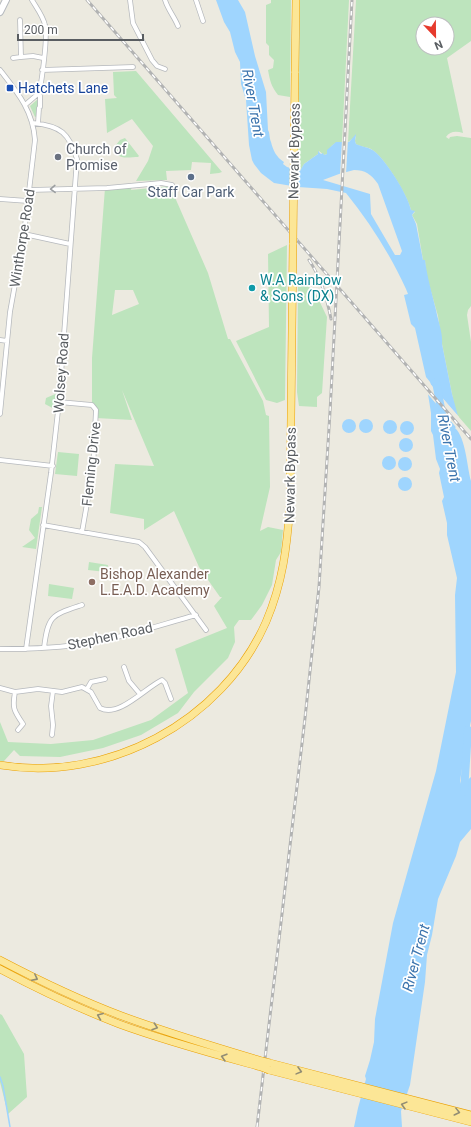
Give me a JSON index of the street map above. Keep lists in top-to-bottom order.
{
  "streets": {
    "highway": ["Newark Bypass"],
    "street": [
      "Winthorpe Road",
      "Wolsey Road",
      "Fleming Drive",
      "Stephen Road"
    ]
  },
  "crossings": [
    ["Winthorpe Road", "Wolsey Road"],
    ["Wolsey Road", "Fleming Drive"],
    ["Wolsey Road", "Stephen Road"]
  ],
  "water": ["River Trent"],
  "places": {
    "transit": ["Hatchets Lane"],
    "other": [
      "Church of Promise",
      "Staff Car Park",
      "W.A Rainbow & Sons (DX)",
      "Bishop Alexander L.E.A.D. Academy"
    ]
  },
  "scale_bar": "200 m",
  "north": "bottom"
}
